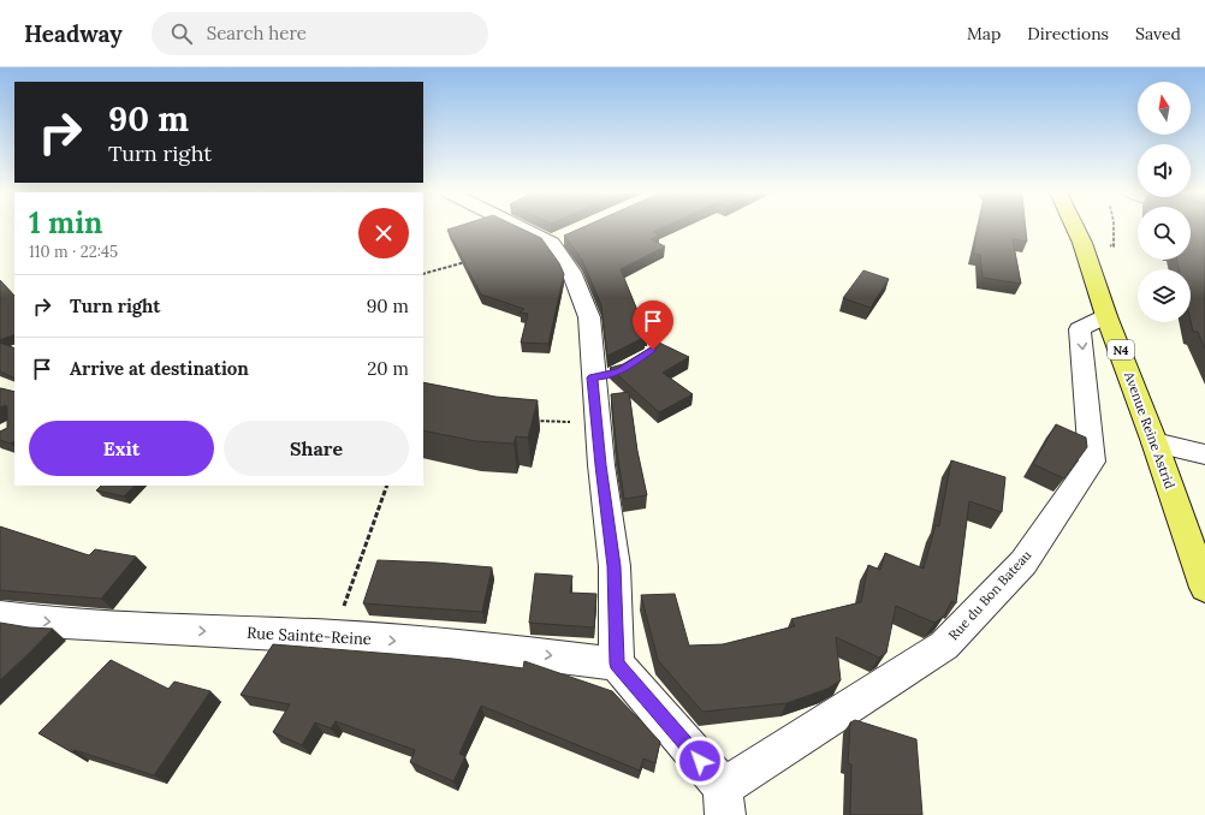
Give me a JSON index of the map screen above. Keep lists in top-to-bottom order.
{
  "streets": {
    "main road": ["N4", "Avenue Reine Astrid"],
    "street": ["Rue du Bon Bateau", "Rue Sainte-Reine"]
  },
  "crossings": [
    ["Avenue Reine Astrid", "Rue du Bon Bateau"]
  ],
  "one_way": ["Rue du Bon Bateau", "Rue Sainte-Reine"],
  "north": "top",
  "page": {
    "header": "Headway",
    "search": "Search here",
    "nav": ["Map", "Directions", "Saved"],
    "turn": ["90 m", "Turn right"],
    "heading": ["1 min", "110 m · 22:45"],
    "list": [
      {
        "name": "Turn right",
        "value": "90 m"
      },
      {
        "name": "Arrive at destination",
        "value": "20 m"
      }
    ],
    "buttons": ["Exit", "Share"]
  }
}
